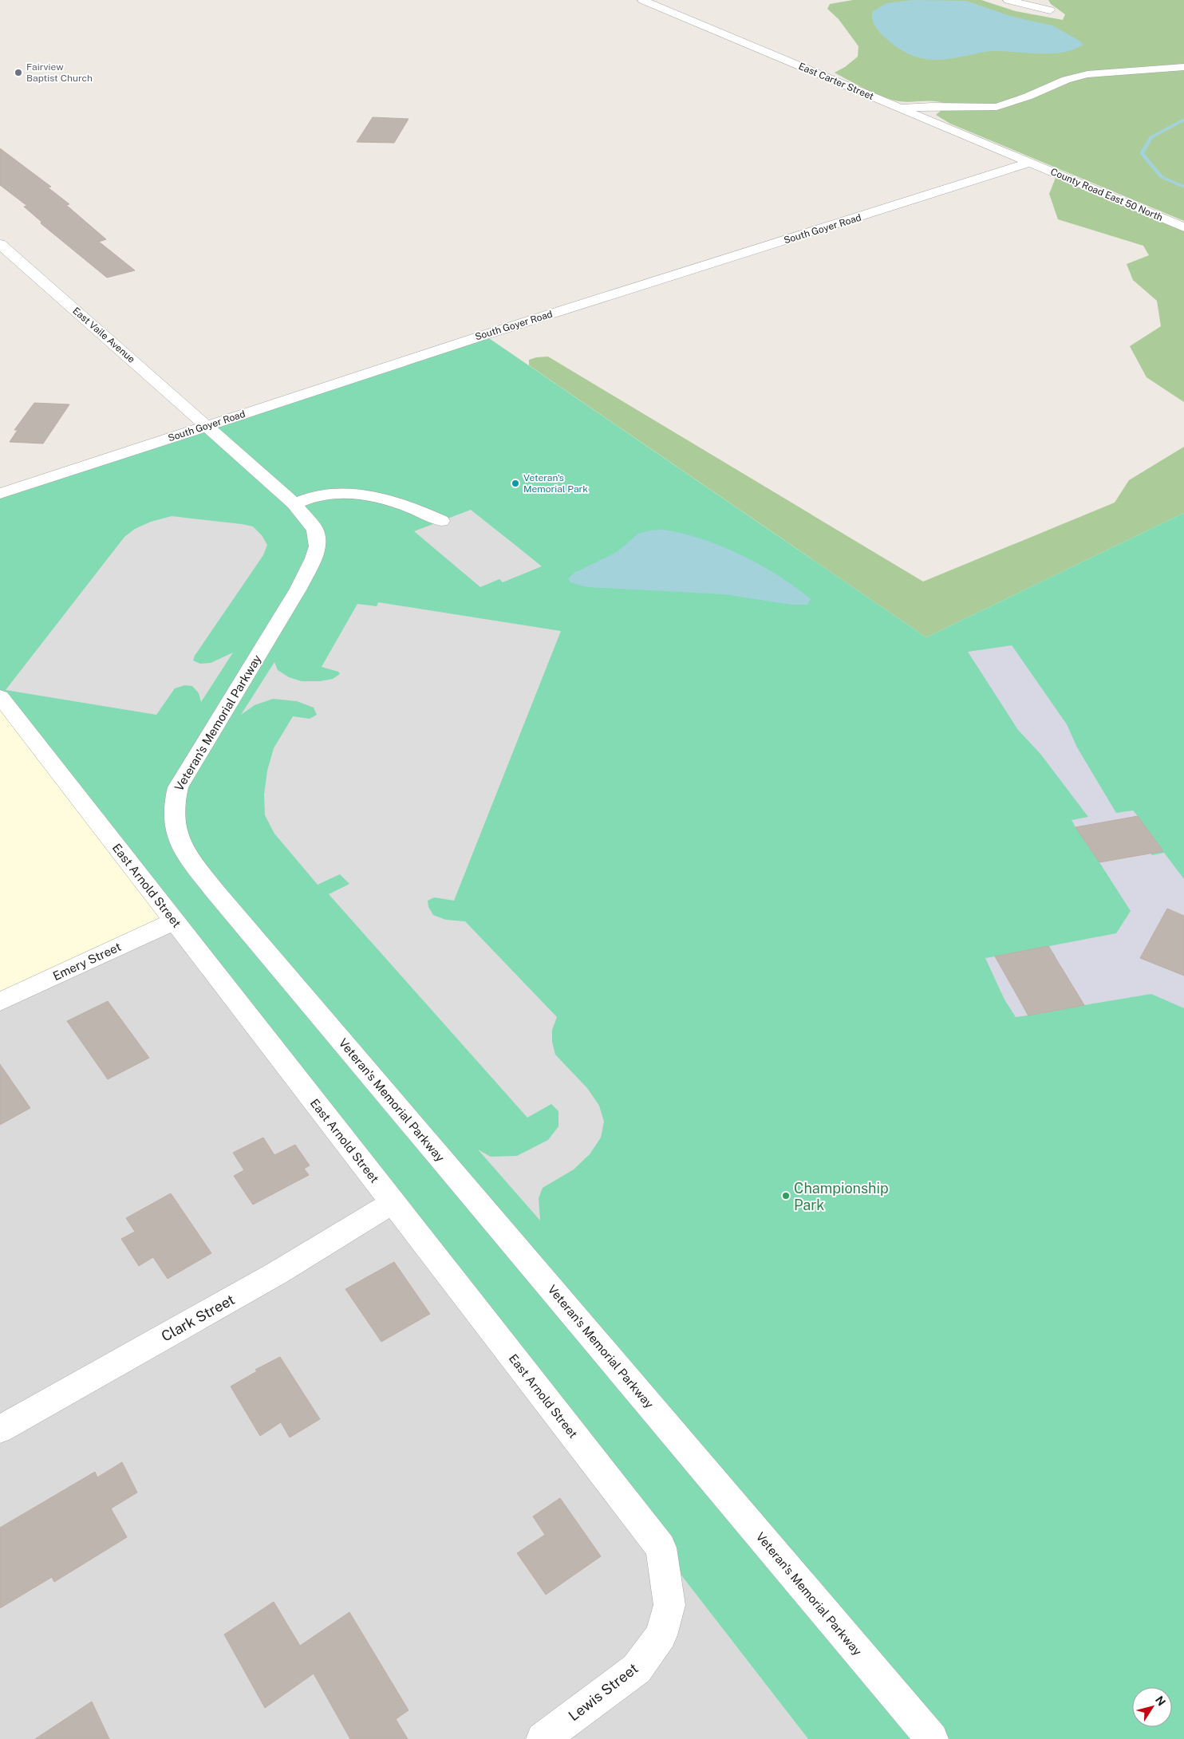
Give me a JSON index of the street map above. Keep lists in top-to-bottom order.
{
  "streets": {
    "street": [
      "East Carter Street",
      "County Road East 50 North",
      "South Goyer Road",
      "East Vaile Avenue",
      "Veteran's Memorial Parkway",
      "East Arnold Street",
      "Emery Street",
      "Clark Street",
      "Lewis Street"
    ]
  },
  "crossings": [
    ["East Carter Street", "County Road East 50 North"],
    ["East Carter Street", "South Goyer Road"],
    ["County Road East 50 North", "South Goyer Road"],
    ["South Goyer Road", "East Vaile Avenue"],
    ["South Goyer Road", "Veteran's Memorial Parkway"],
    ["East Vaile Avenue", "Veteran's Memorial Parkway"],
    ["East Arnold Street", "Emery Street"],
    ["East Arnold Street", "Clark Street"],
    ["East Arnold Street", "Lewis Street"]
  ],
  "places": ["Fairview Baptist Church", "Veteran's Memorial Park", "Championship Park"],
  "north": "top right"
}
